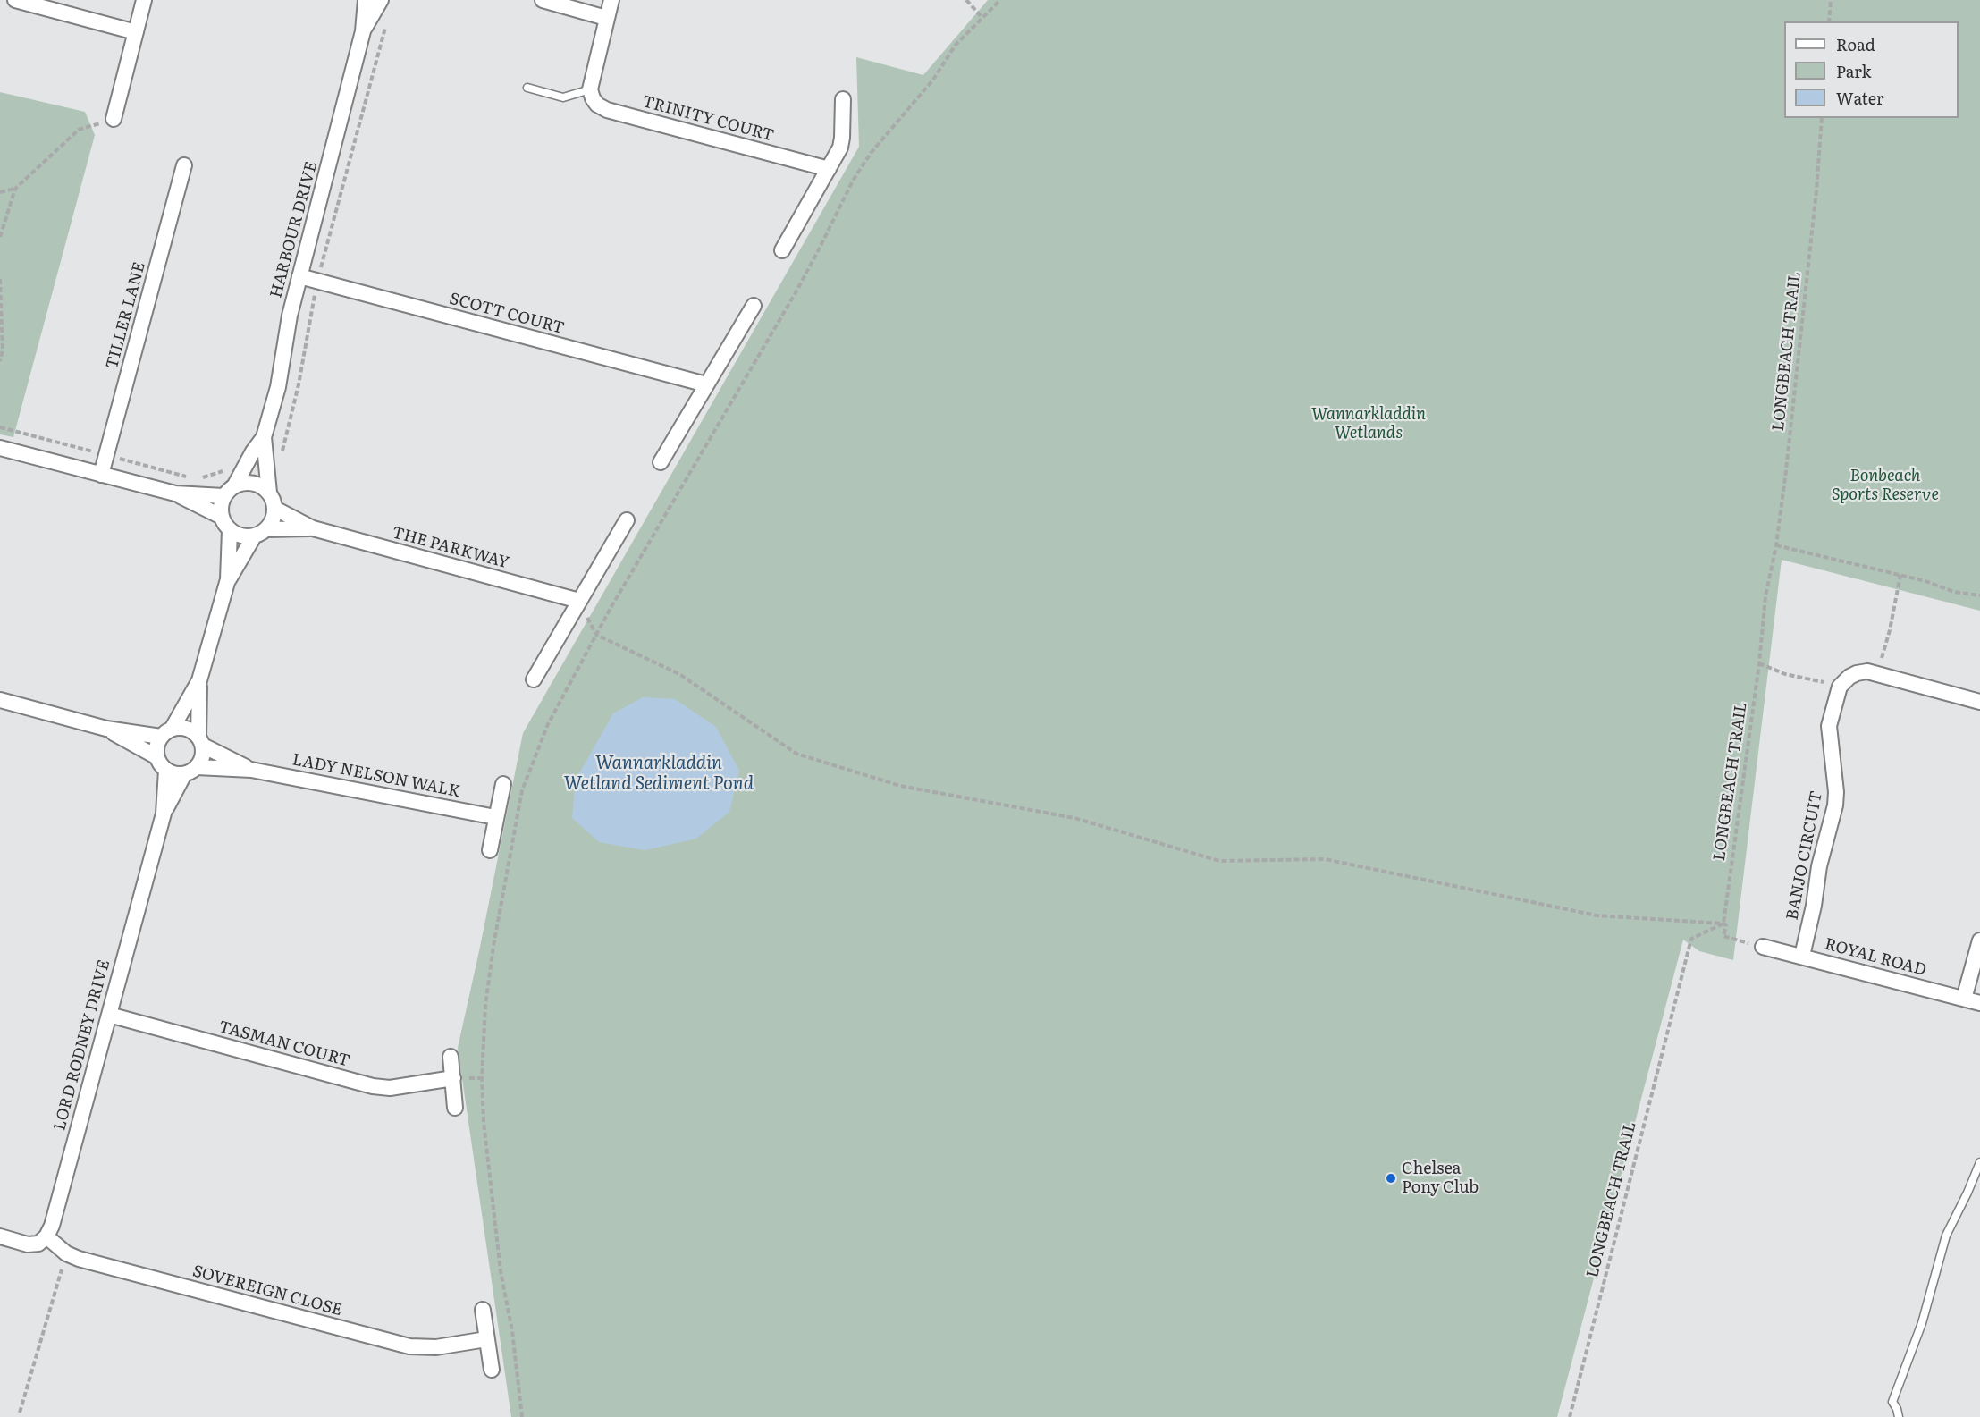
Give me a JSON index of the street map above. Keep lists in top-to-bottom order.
{
  "streets": {
    "street": [
      "TRINITY COURT",
      "HARBOUR DRIVE",
      "SCOTT COURT",
      "TILLER LANE",
      "THE PARKWAY",
      "LADY NELSON WALK",
      "BANJO CIRCUIT",
      "ROYAL ROAD",
      "TASMAN COURT",
      "LORD RODNEY DRIVE",
      "SOVEREIGN CLOSE"
    ],
    "path": ["LONGBEACH TRAIL"]
  },
  "crossings": [
    ["HARBOUR DRIVE", "SCOTT COURT"],
    ["HARBOUR DRIVE", "THE PARKWAY"],
    ["LADY NELSON WALK", "LORD RODNEY DRIVE"],
    ["BANJO CIRCUIT", "ROYAL ROAD"],
    ["TASMAN COURT", "LORD RODNEY DRIVE"],
    ["LORD RODNEY DRIVE", "SOVEREIGN CLOSE"]
  ],
  "water": ["Wannarkladdin Wetland Sediment Pond"],
  "parks": ["Wannarkladdin Wetlands", "Bonbeach Sports Reserve"],
  "places": ["Chelsea Pony Club"],
  "legend": ["Road", "Park", "Water"]
}
